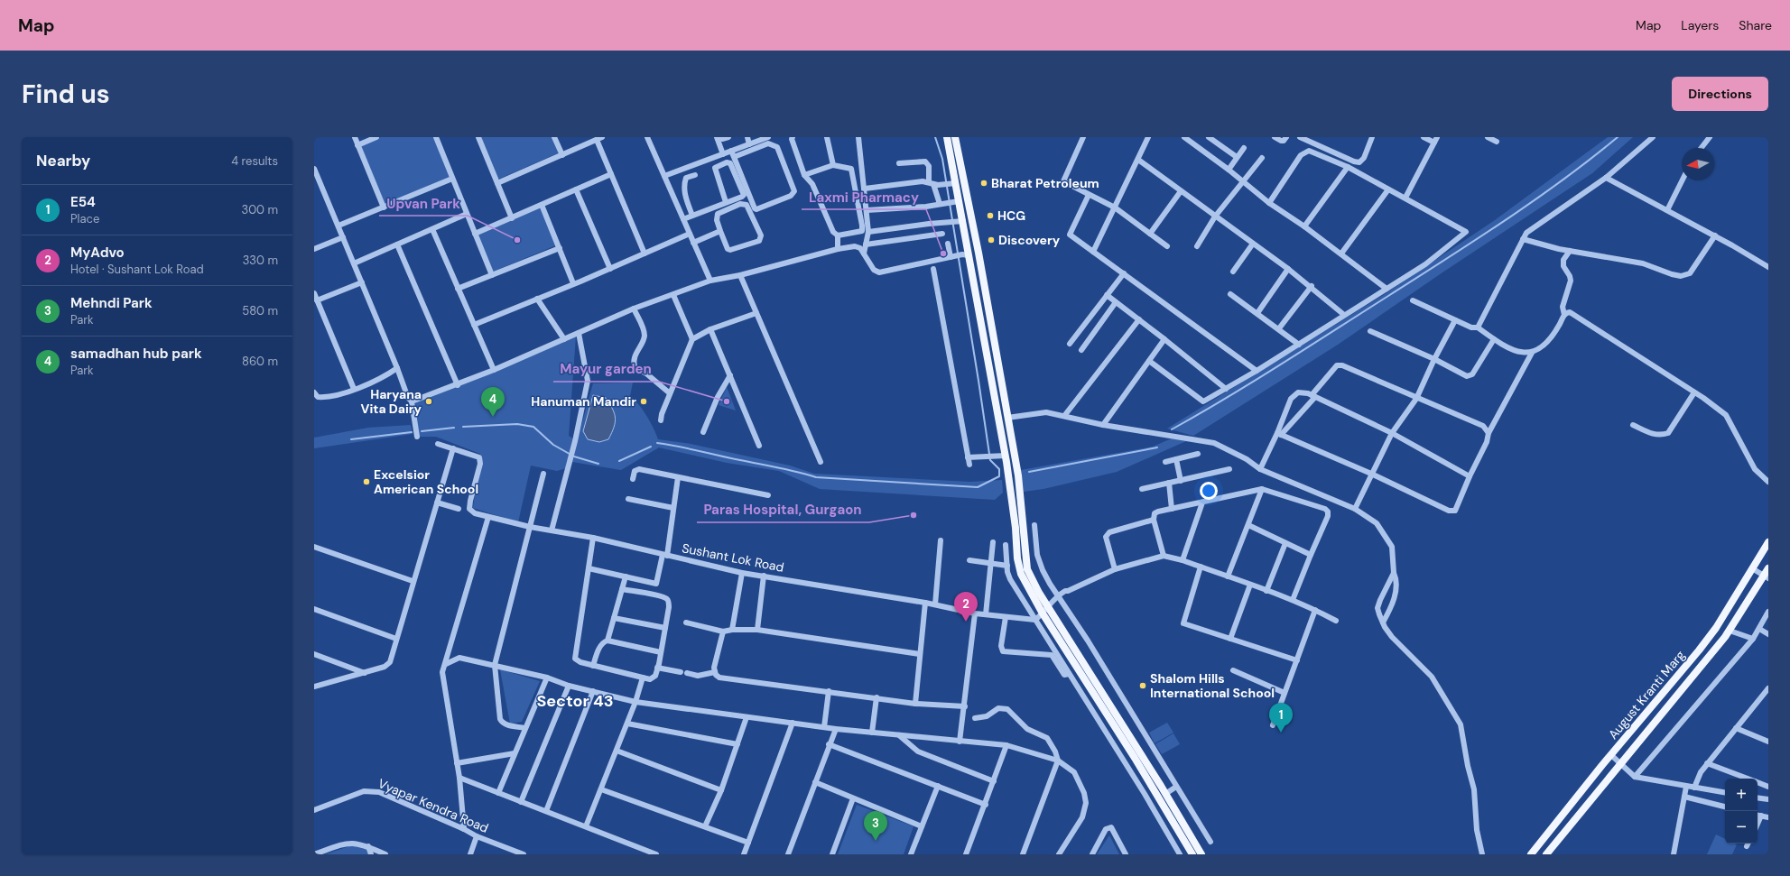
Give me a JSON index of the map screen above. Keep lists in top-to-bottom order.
{
  "streets": {
    "main road": ["August Kranti Marg"],
    "street": ["Sushant Lok Road", "Vyapar Kendra Road"]
  },
  "districts": ["Sector 43"],
  "places": [
    "Bharat Petroleum",
    "HCG",
    "Upvan Park",
    "Discovery",
    "Laxmi Pharmacy",
    "Haryana Vita Dairy",
    "Hanuman Mandir",
    "Mayur garden",
    "Excelsior American School",
    "Paras Hospital, Gurgaon",
    "Shalom Hills International School"
  ],
  "north": "left",
  "page": {
    "header": "Map",
    "nav": ["Map", "Layers", "Share"],
    "buttons": "Directions",
    "title": "Find us",
    "heading": ["Nearby", "4 results"],
    "list": [
      {
        "mark": "1",
        "name": "E54",
        "note": "Place",
        "value": "300 m"
      },
      {
        "mark": "2",
        "name": "MyAdvo",
        "note": "Hotel · Sushant Lok Road",
        "value": "330 m"
      },
      {
        "mark": "3",
        "name": "Mehndi Park",
        "note": "Park",
        "value": "580 m"
      },
      {
        "mark": "4",
        "name": "samadhan hub park",
        "note": "Park",
        "value": "860 m"
      }
    ],
    "pins": [
      "4",
      "2",
      "1",
      "3"
    ],
    "map_buttons": ["+", "−"]
  }
}
